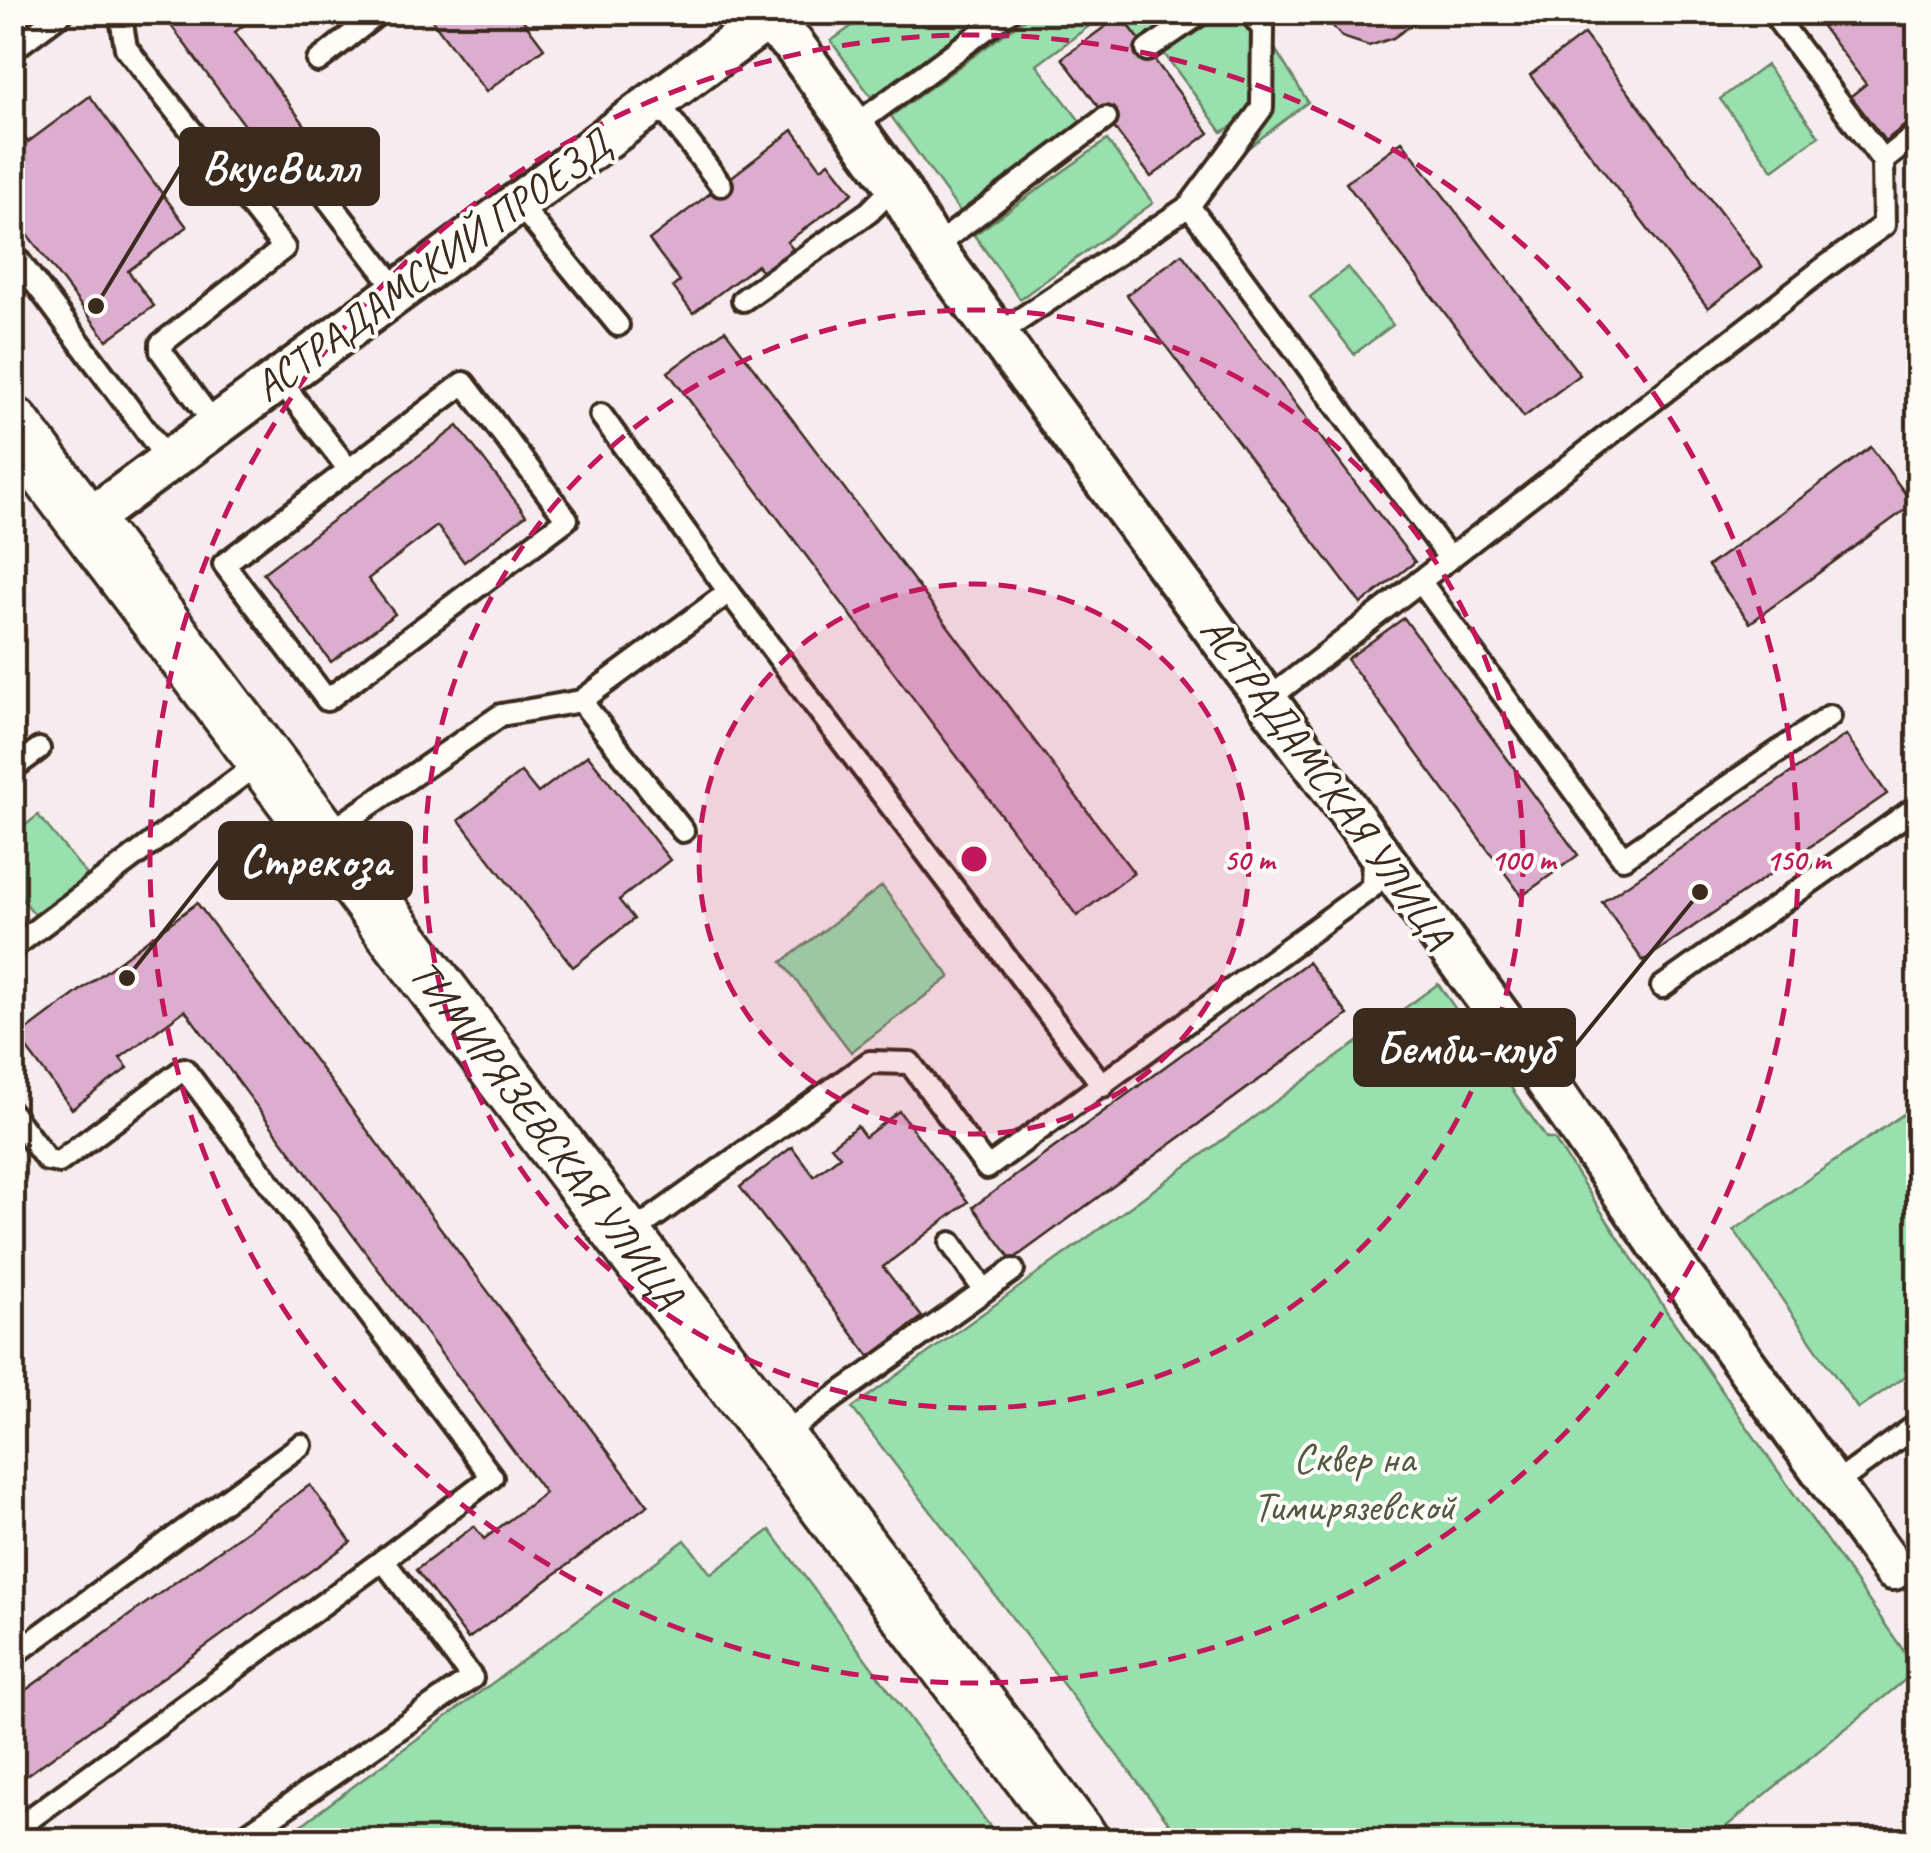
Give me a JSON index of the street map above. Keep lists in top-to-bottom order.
{
  "streets": {
    "main road": ["ТИМИРЯЗЕВСКАЯ УЛИЦА"],
    "street": ["АСТРАДАМСКИЙ ПРОЕЗД", "АСТРАДАМСКАЯ УЛИЦА"]
  },
  "crossings": [
    ["АСТРАДАМСКИЙ ПРОЕЗД", "АСТРАДАМСКАЯ УЛИЦА"],
    ["АСТРАДАМСКИЙ ПРОЕЗД", "ТИМИРЯЗЕВСКАЯ УЛИЦА"]
  ],
  "parks": ["Сквер на Тимирязевской"],
  "places": ["ВкусВилл", "Бемби-клуб", "Стрекоза"],
  "rings": ["50 m", "100 m", "150 m"]
}
